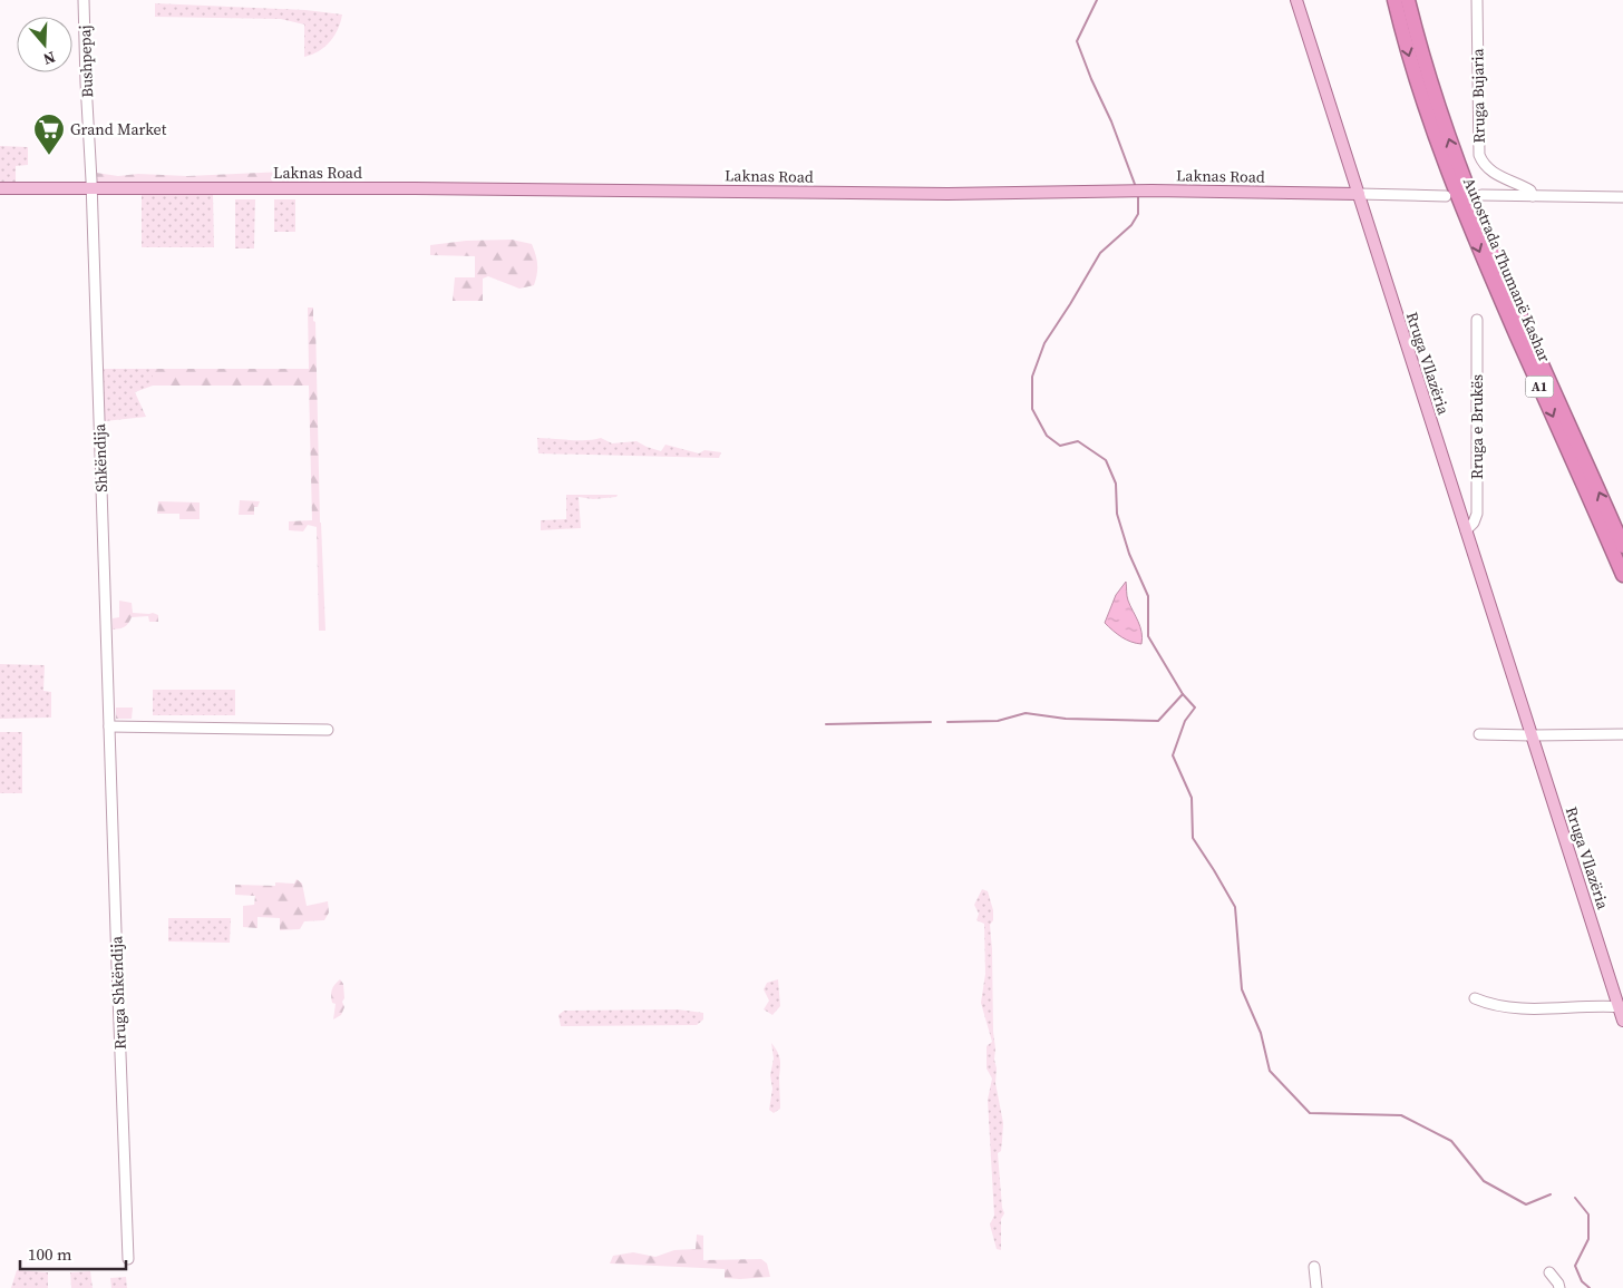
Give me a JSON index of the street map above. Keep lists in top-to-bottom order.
{
  "streets": {
    "highway": ["Autostrada Thumanë Kashar", "A1"],
    "main road": ["Laknas Road", "Rruga Vllazëria"],
    "street": [
      "Bushpepaj",
      "Rruga Bujaria",
      "Rruga e Brukës",
      "Shkëndija",
      "Rruga Shkëndija"
    ]
  },
  "crossings": [
    ["Bushpepaj", "Laknas Road"],
    ["Bushpepaj", "Shkëndija"],
    ["Laknas Road", "Rruga Vllazëria"],
    ["Laknas Road", "Shkëndija"],
    ["Rruga Vllazëria", "Rruga e Brukës"],
    ["Shkëndija", "Rruga Shkëndija"]
  ],
  "places": {
    "supermarket": ["Grand Market"]
  },
  "scale_bar": "100 m",
  "north": "bottom"
}
